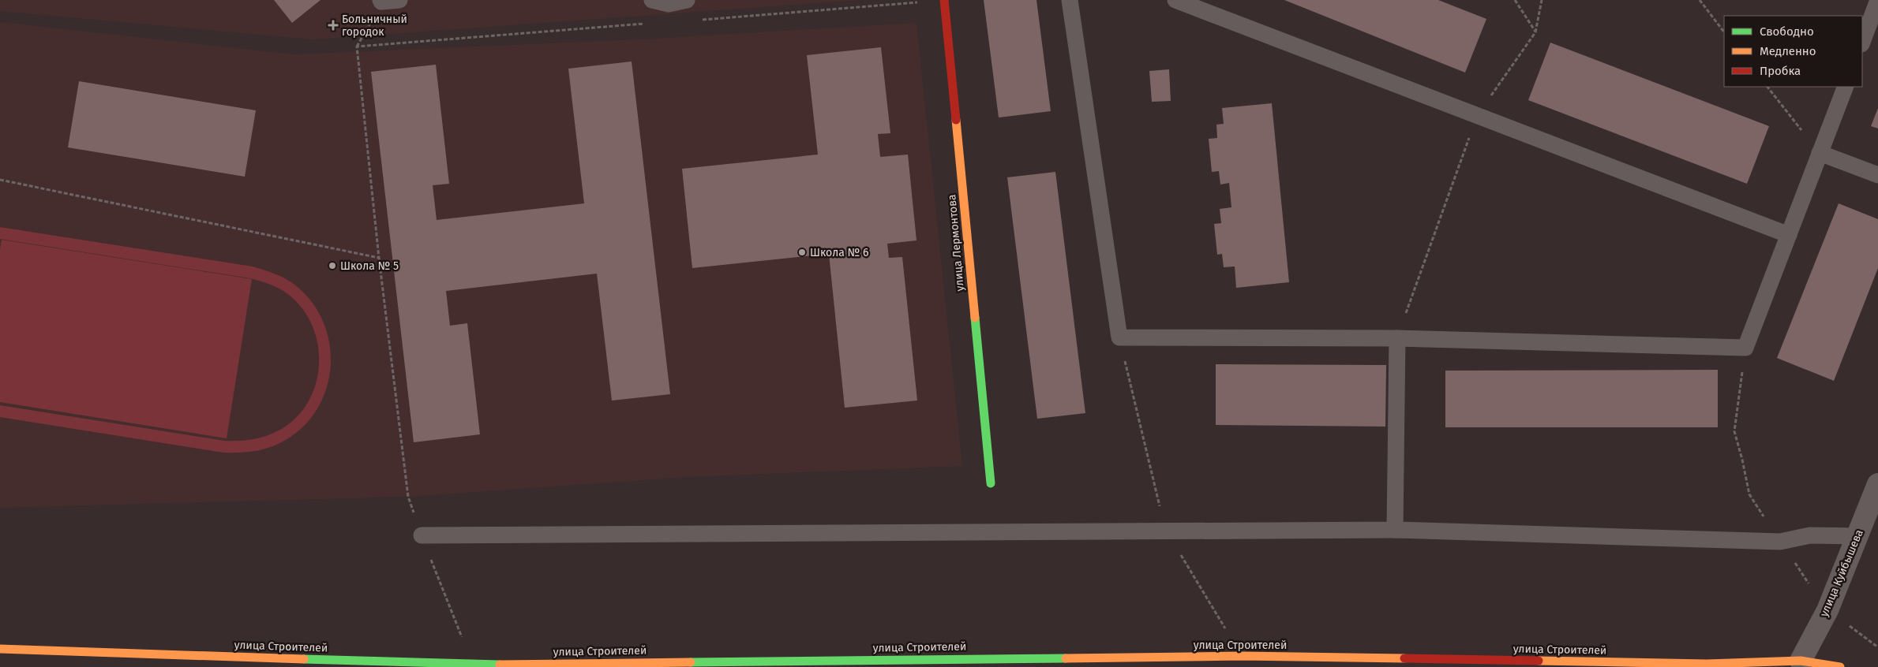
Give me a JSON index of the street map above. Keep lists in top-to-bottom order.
{
  "streets": {
    "main road": ["улица Лермонтова", "улица Строителей"],
    "street": ["улица Куйбышева"]
  },
  "crossings": [
    ["улица Куйбышева", "улица Строителей"]
  ],
  "places": {
    "health": ["Больничный городок"],
    "other": ["Школа № 6", "Школа № 5"]
  },
  "legend": ["Свободно", "Медленно", "Пробка"]
}
